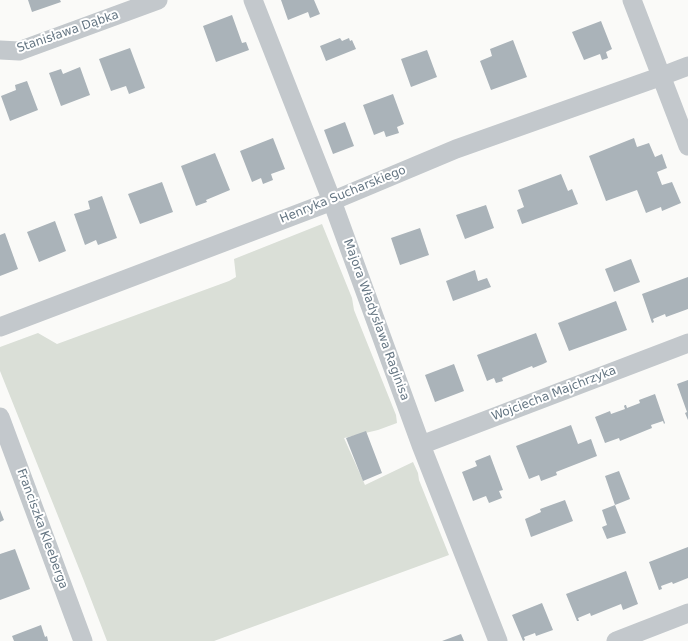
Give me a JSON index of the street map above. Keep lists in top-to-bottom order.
{
  "streets": {
    "street": [
      "Stanisława Dąbka",
      "Henryka Sucharskiego",
      "Majora Władysława Raginisa",
      "Wojciecha Majchrzyka",
      "Franciszka Kleeberga"
    ]
  },
  "crossings": [
    ["Henryka Sucharskiego", "Majora Władysława Raginisa"],
    ["Majora Władysława Raginisa", "Wojciecha Majchrzyka"]
  ]
}
